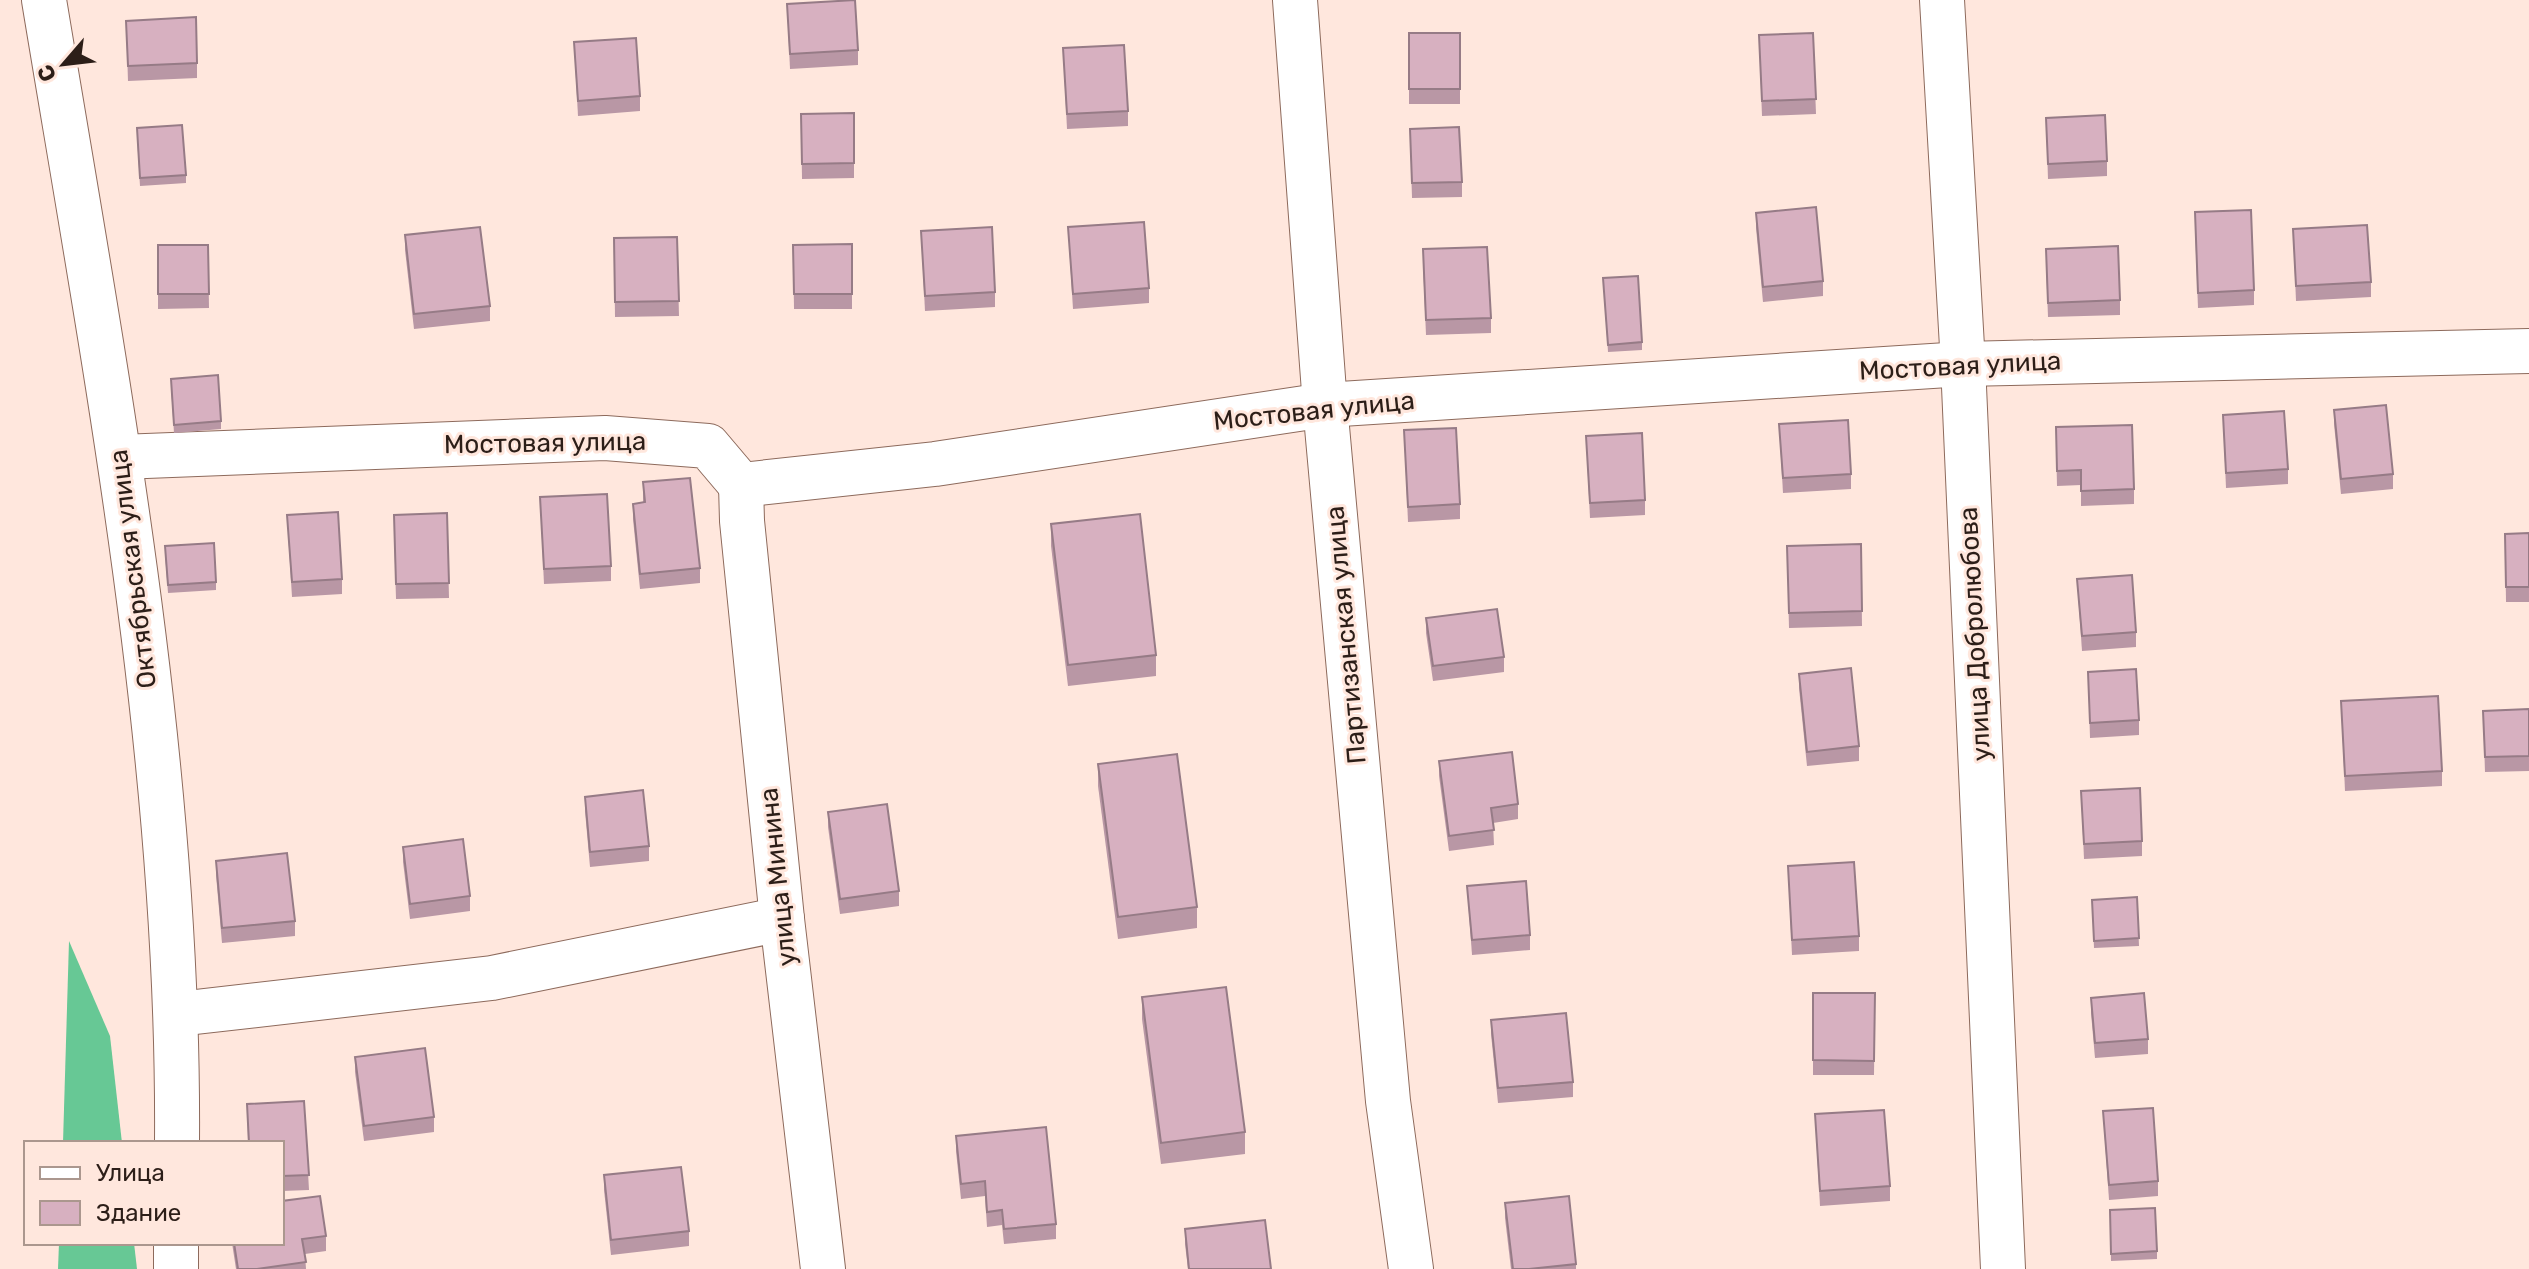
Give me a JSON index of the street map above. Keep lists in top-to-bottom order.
{
  "streets": {
    "street": [
      "Мостовая улица",
      "Октябрьская улица",
      "улица Добролюбова",
      "Партизанская улица",
      "улица Минина"
    ]
  },
  "crossings": [
    ["Мостовая улица", "Октябрьская улица"],
    ["Мостовая улица", "улица Добролюбова"],
    ["Мостовая улица", "Партизанская улица"],
    ["Мостовая улица", "улица Минина"]
  ],
  "legend": ["Улица", "Здание"],
  "north": "bottom left"
}
